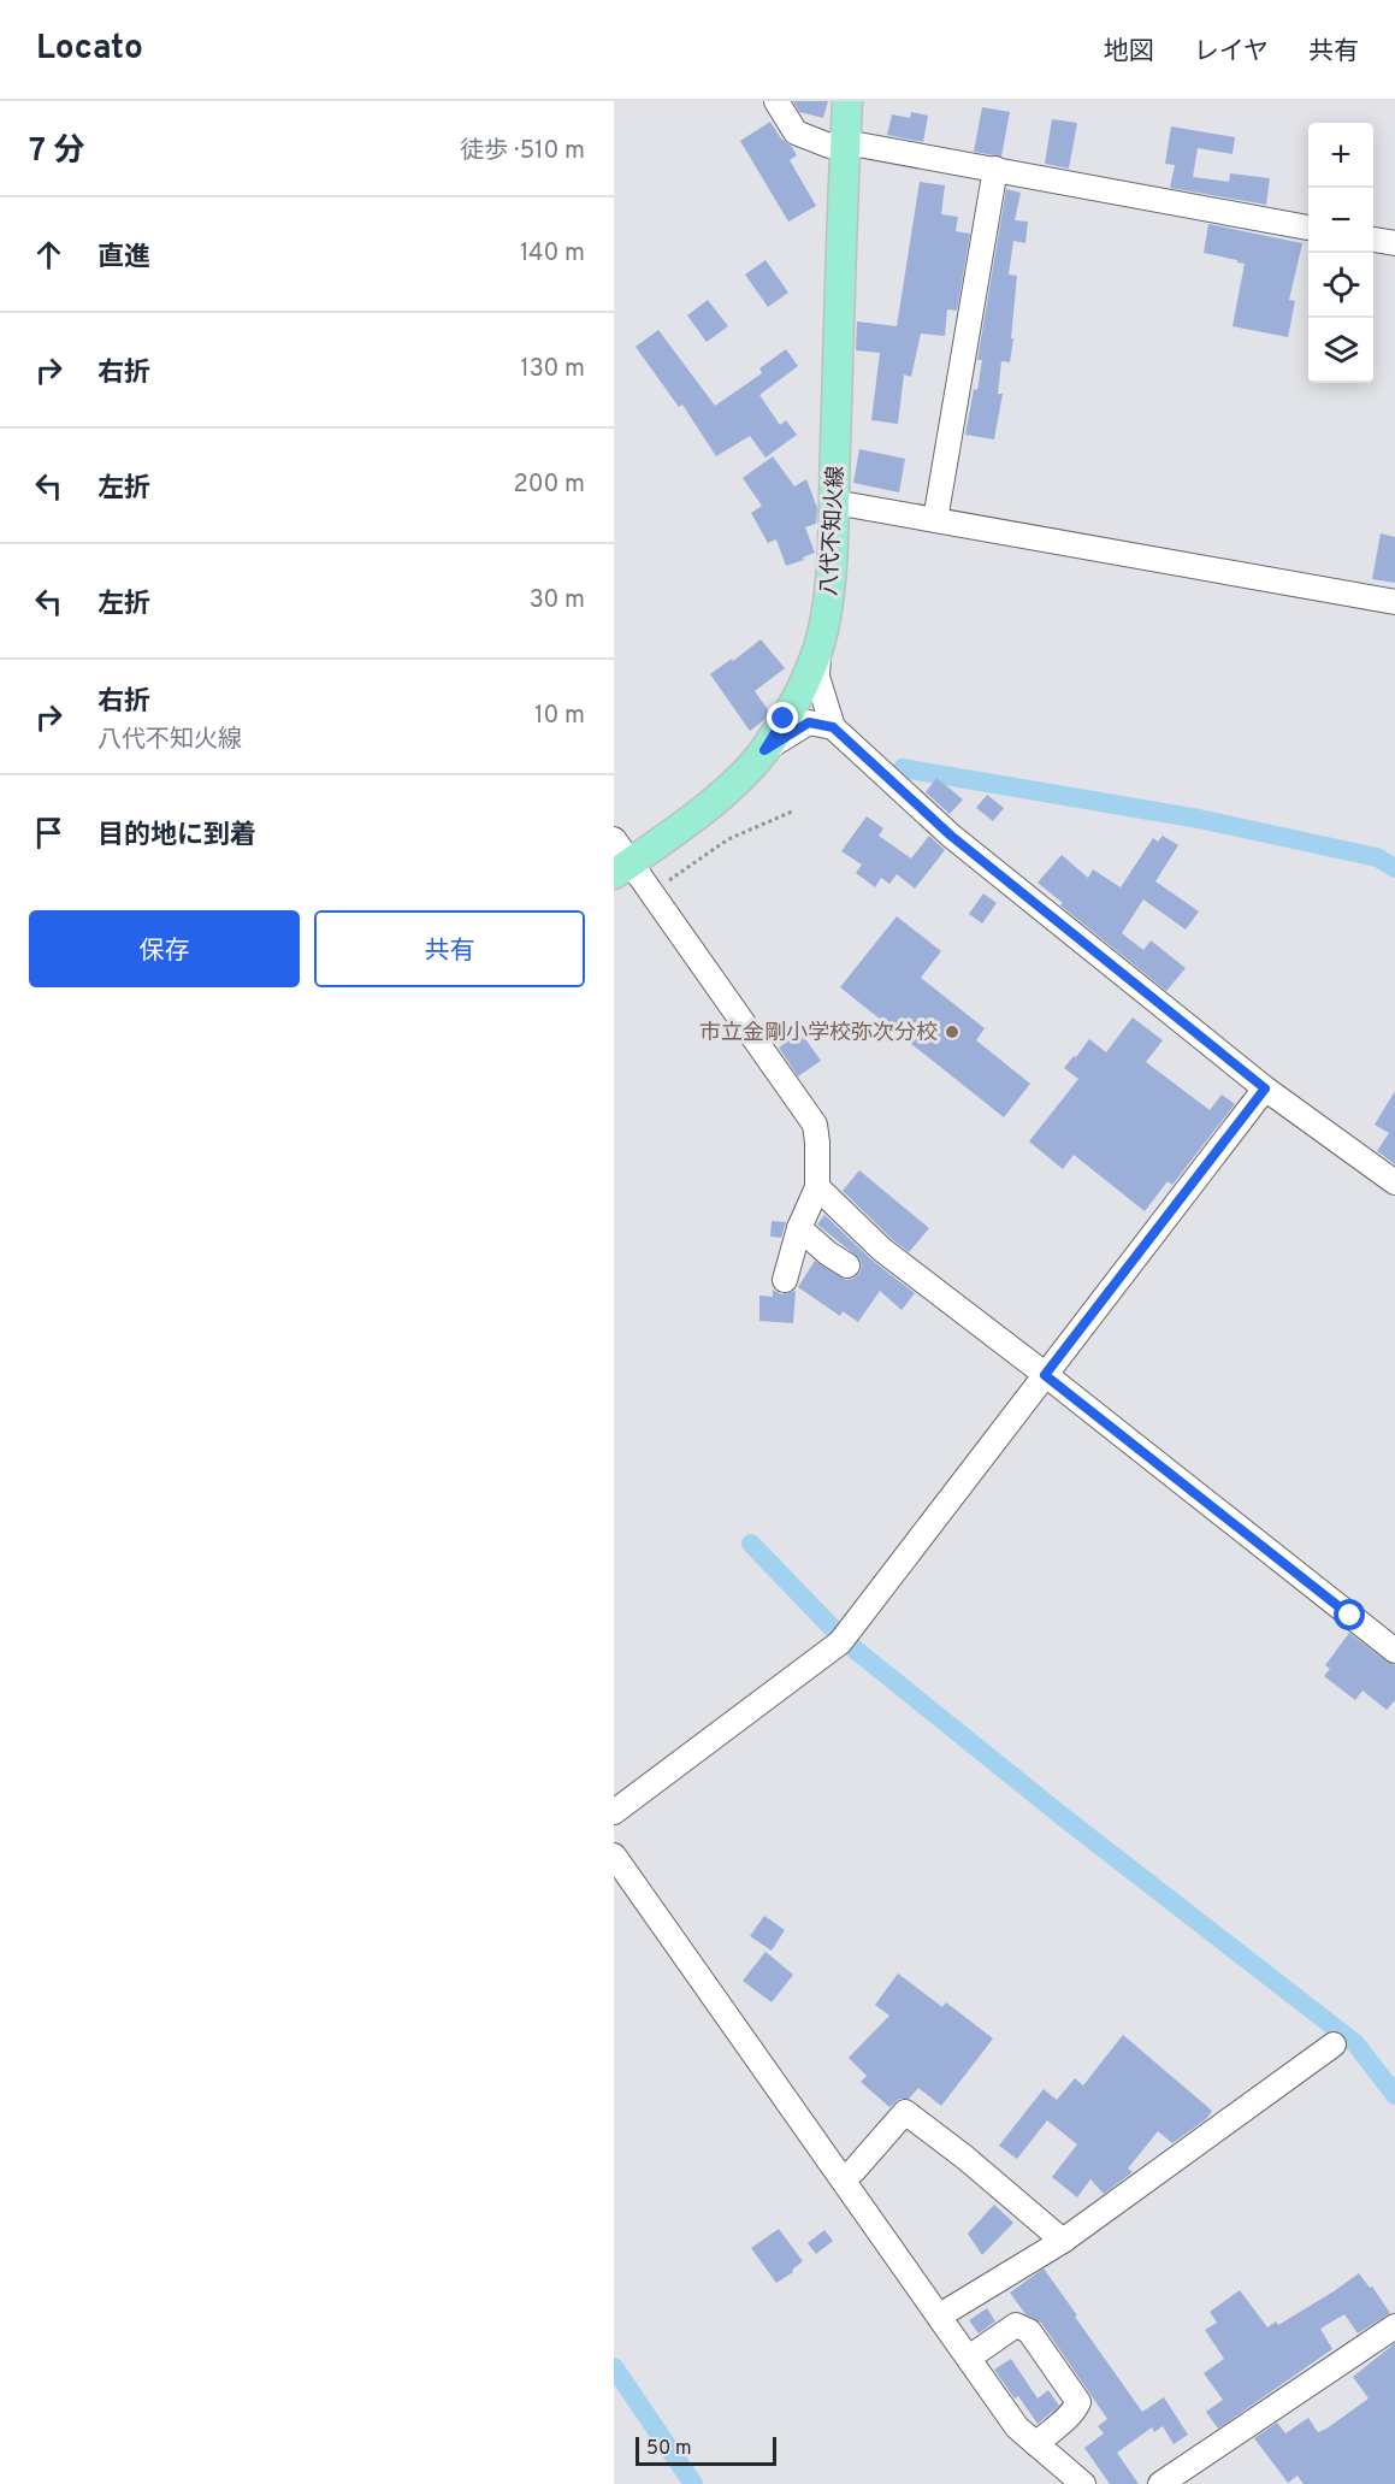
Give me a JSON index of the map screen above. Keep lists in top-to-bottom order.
{
  "streets": {
    "main road": ["八代不知火線"]
  },
  "places": ["市立金剛小学校弥次分校"],
  "scale_bar": "50 m",
  "page": {
    "header": "Locato",
    "nav": ["地図", "レイヤ", "共有"],
    "heading": ["7 分", "徒歩 · 510 m"],
    "map_buttons": ["+", "−"],
    "list": [
      ["直進", "140 m"],
      ["右折", "130 m"],
      ["左折", "200 m"],
      ["左折", "30 m"],
      ["右折", "八代不知火線", "10 m"],
      "目的地に到着"
    ],
    "buttons": ["保存", "共有"],
    "scale": "50 m"
  }
}
